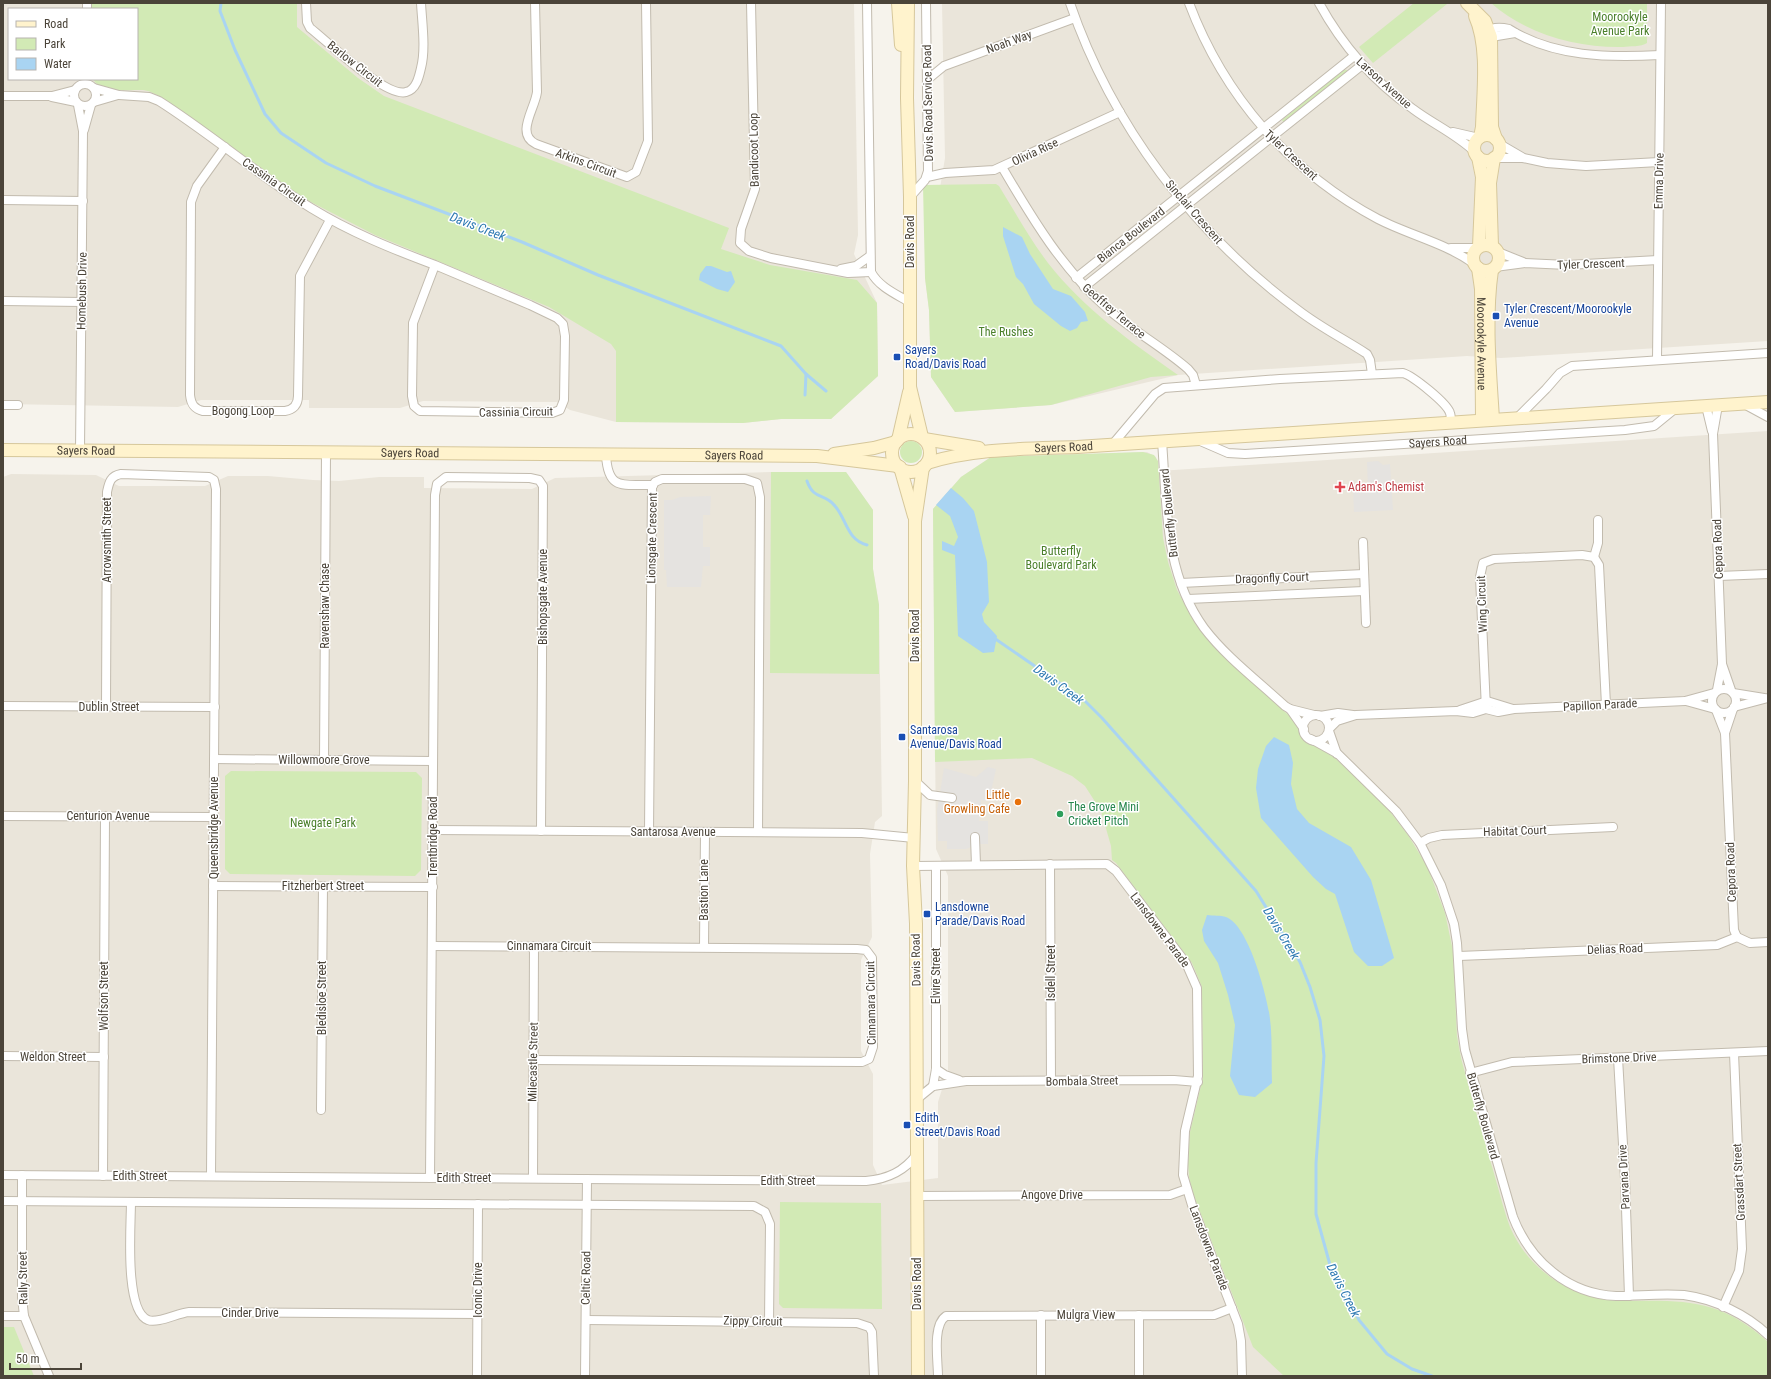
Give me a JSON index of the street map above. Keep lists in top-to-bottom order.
{
  "streets": {
    "street": [
      "Noah Way",
      "Barlow Circuit",
      "Larson Avenue",
      "Davis Road Service Road",
      "Bandicoot Loop",
      "Olivia Rise",
      "Tyler Crescent",
      "Arkins Circuit",
      "Emma Drive",
      "Cassinia Circuit",
      "Sinclair Crescent",
      "Bianca Boulevard",
      "Davis Road",
      "Homebush Drive",
      "Geoffrey Terrace",
      "Moorookyle Avenue",
      "Bogong Loop",
      "Sayers Road",
      "Butterfly Boulevard",
      "Lionsgate Crescent",
      "Arrowsmith Street",
      "Cepora Road",
      "Dragonfly Court",
      "Bishopsgate Avenue",
      "Wing Circuit",
      "Ravenshaw Chase",
      "Papillon Parade",
      "Dublin Street",
      "Willowmoore Grove",
      "Centurion Avenue",
      "Queensbridge Avenue",
      "Habitat Court",
      "Santarosa Avenue",
      "Trentbridge Road",
      "Fitzherbert Street",
      "Bastion Lane",
      "Lansdowne Parade",
      "Cinnamara Circuit",
      "Delias Road",
      "Isdell Street",
      "Elvire Street",
      "Wolfson Street",
      "Bledisloe Street",
      "Weldon Street",
      "Brimstone Drive",
      "Milecastle Street",
      "Bombala Street",
      "Edith Street",
      "Parvana Drive",
      "Grassdart Street",
      "Angove Drive",
      "Rally Street",
      "Celtic Road",
      "Iconic Drive",
      "Cinder Drive",
      "Mulgra View",
      "Zippy Circuit"
    ]
  },
  "crossings": [
    ["Noah Way", "Davis Road Service Road"],
    ["Noah Way", "Sinclair Crescent"],
    ["Larson Avenue", "Bianca Boulevard"],
    ["Davis Road Service Road", "Olivia Rise"],
    ["Davis Road Service Road", "Davis Road"],
    ["Olivia Rise", "Sinclair Crescent"],
    ["Olivia Rise", "Geoffrey Terrace"],
    ["Tyler Crescent", "Emma Drive"],
    ["Tyler Crescent", "Bianca Boulevard"],
    ["Tyler Crescent", "Moorookyle Avenue"],
    ["Cassinia Circuit", "Homebush Drive"],
    ["Cassinia Circuit", "Bogong Loop"],
    ["Sinclair Crescent", "Bianca Boulevard"],
    ["Sinclair Crescent", "Sayers Road"],
    ["Bianca Boulevard", "Geoffrey Terrace"],
    ["Davis Road", "Sayers Road"],
    ["Davis Road", "Santarosa Avenue"],
    ["Davis Road", "Lansdowne Parade"],
    ["Davis Road", "Edith Street"],
    ["Davis Road", "Angove Drive"],
    ["Homebush Drive", "Sayers Road"],
    ["Geoffrey Terrace", "Sayers Road"],
    ["Moorookyle Avenue", "Sayers Road"],
    ["Sayers Road", "Butterfly Boulevard"],
    ["Sayers Road", "Cepora Road"],
    ["Sayers Road", "Ravenshaw Chase"],
    ["Butterfly Boulevard", "Dragonfly Court"],
    ["Butterfly Boulevard", "Papillon Parade"],
    ["Butterfly Boulevard", "Habitat Court"],
    ["Butterfly Boulevard", "Delias Road"],
    ["Butterfly Boulevard", "Brimstone Drive"],
    ["Butterfly Boulevard", "Parvana Drive"],
    ["Butterfly Boulevard", "Grassdart Street"],
    ["Lionsgate Crescent", "Santarosa Avenue"],
    ["Arrowsmith Street", "Dublin Street"],
    ["Arrowsmith Street", "Queensbridge Avenue"],
    ["Cepora Road", "Papillon Parade"],
    ["Cepora Road", "Delias Road"],
    ["Bishopsgate Avenue", "Santarosa Avenue"],
    ["Bishopsgate Avenue", "Trentbridge Road"],
    ["Wing Circuit", "Papillon Parade"],
    ["Ravenshaw Chase", "Willowmoore Grove"],
    ["Dublin Street", "Queensbridge Avenue"],
    ["Willowmoore Grove", "Queensbridge Avenue"],
    ["Willowmoore Grove", "Trentbridge Road"],
    ["Centurion Avenue", "Queensbridge Avenue"],
    ["Centurion Avenue", "Wolfson Street"],
    ["Queensbridge Avenue", "Fitzherbert Street"],
    ["Queensbridge Avenue", "Edith Street"],
    ["Santarosa Avenue", "Trentbridge Road"],
    ["Santarosa Avenue", "Bastion Lane"],
    ["Trentbridge Road", "Fitzherbert Street"],
    ["Trentbridge Road", "Cinnamara Circuit"],
    ["Trentbridge Road", "Edith Street"],
    ["Fitzherbert Street", "Bledisloe Street"],
    ["Bastion Lane", "Cinnamara Circuit"],
    ["Lansdowne Parade", "Isdell Street"],
    ["Lansdowne Parade", "Elvire Street"],
    ["Lansdowne Parade", "Bombala Street"],
    ["Lansdowne Parade", "Angove Drive"],
    ["Lansdowne Parade", "Mulgra View"],
    ["Cinnamara Circuit", "Milecastle Street"],
    ["Isdell Street", "Bombala Street"],
    ["Elvire Street", "Bombala Street"],
    ["Wolfson Street", "Weldon Street"],
    ["Wolfson Street", "Edith Street"],
    ["Brimstone Drive", "Parvana Drive"],
    ["Brimstone Drive", "Grassdart Street"],
    ["Milecastle Street", "Edith Street"],
    ["Edith Street", "Rally Street"],
    ["Edith Street", "Celtic Road"],
    ["Celtic Road", "Zippy Circuit"],
    ["Iconic Drive", "Cinder Drive"]
  ],
  "water": ["Davis Creek"],
  "parks": [
    "Moorookyle Avenue Park",
    "The Rushes",
    "Butterfly Boulevard Park",
    "Newgate Park"
  ],
  "places": {
    "transit": [
      "Tyler Crescent/Moorookyle Avenue",
      "Sayers Road/Davis Road",
      "Santarosa Avenue/Davis Road",
      "Lansdowne Parade/Davis Road",
      "Edith Street/Davis Road"
    ],
    "health": ["Adam's Chemist"],
    "other": ["Little Growling Cafe", "The Grove Mini Cricket Pitch"]
  },
  "legend": ["Road", "Park", "Water"],
  "scale_bar": "50 m"
}
